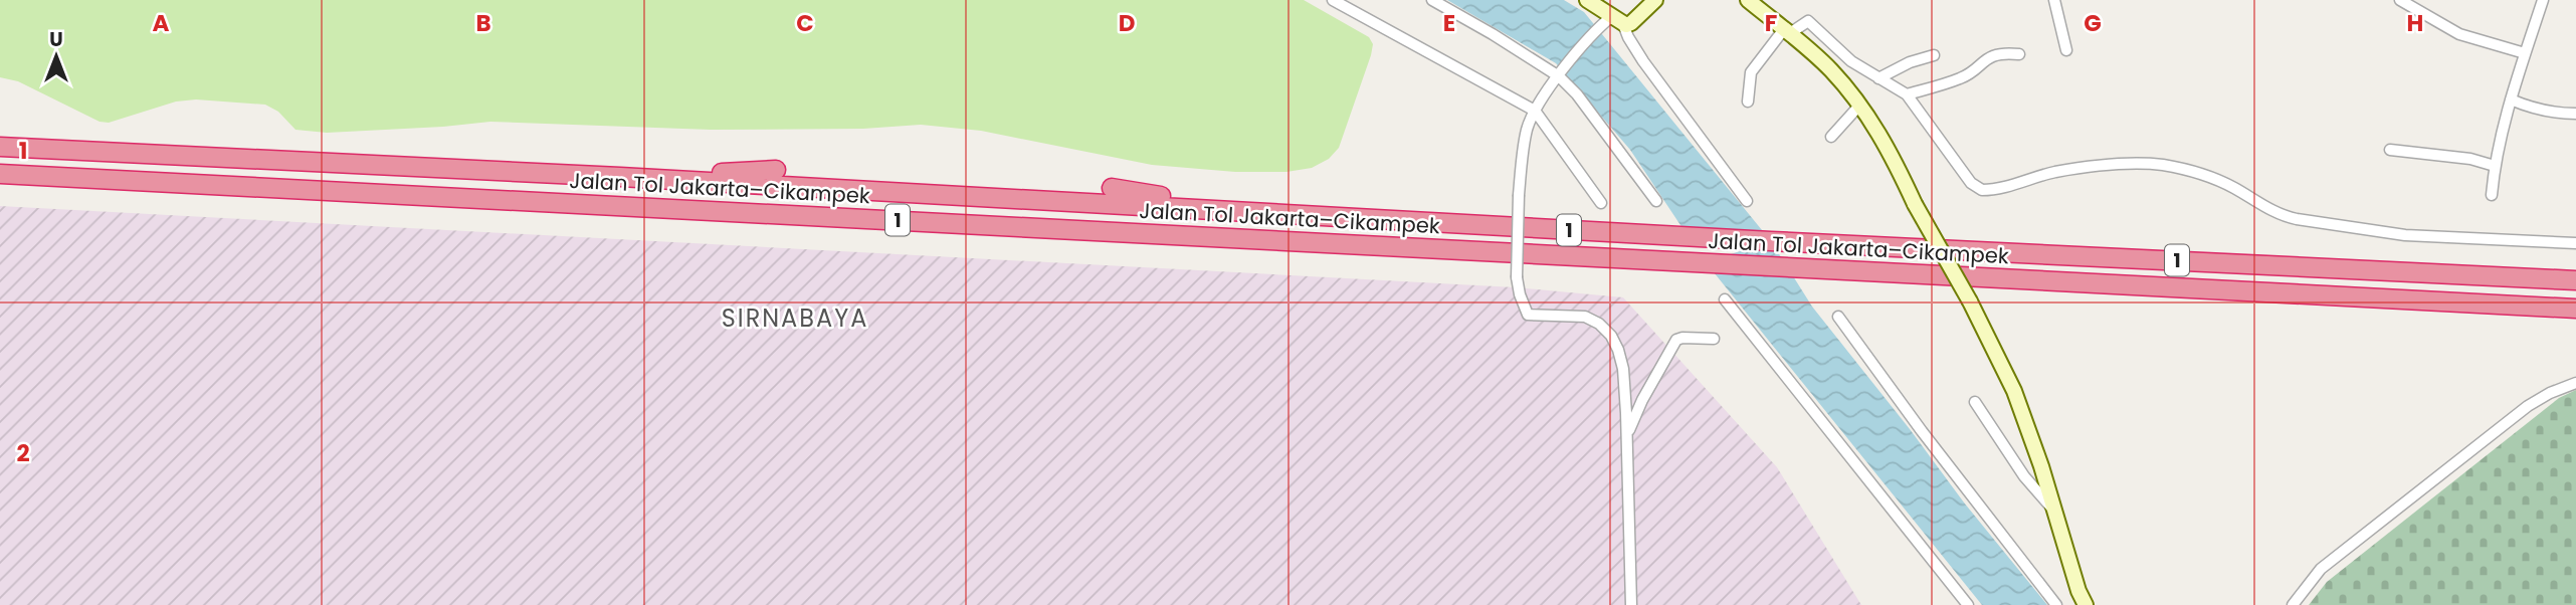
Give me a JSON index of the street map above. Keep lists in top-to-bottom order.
{
  "streets": {
    "highway": ["Jalan Tol Jakarta–Cikampek", "1"]
  },
  "districts": ["SIRNABAYA"],
  "north": "top",
  "grid": {
    "columns": [
      "A",
      "B",
      "C",
      "D",
      "E",
      "F",
      "G",
      "H"
    ],
    "rows": ["1", "2"]
  }
}
